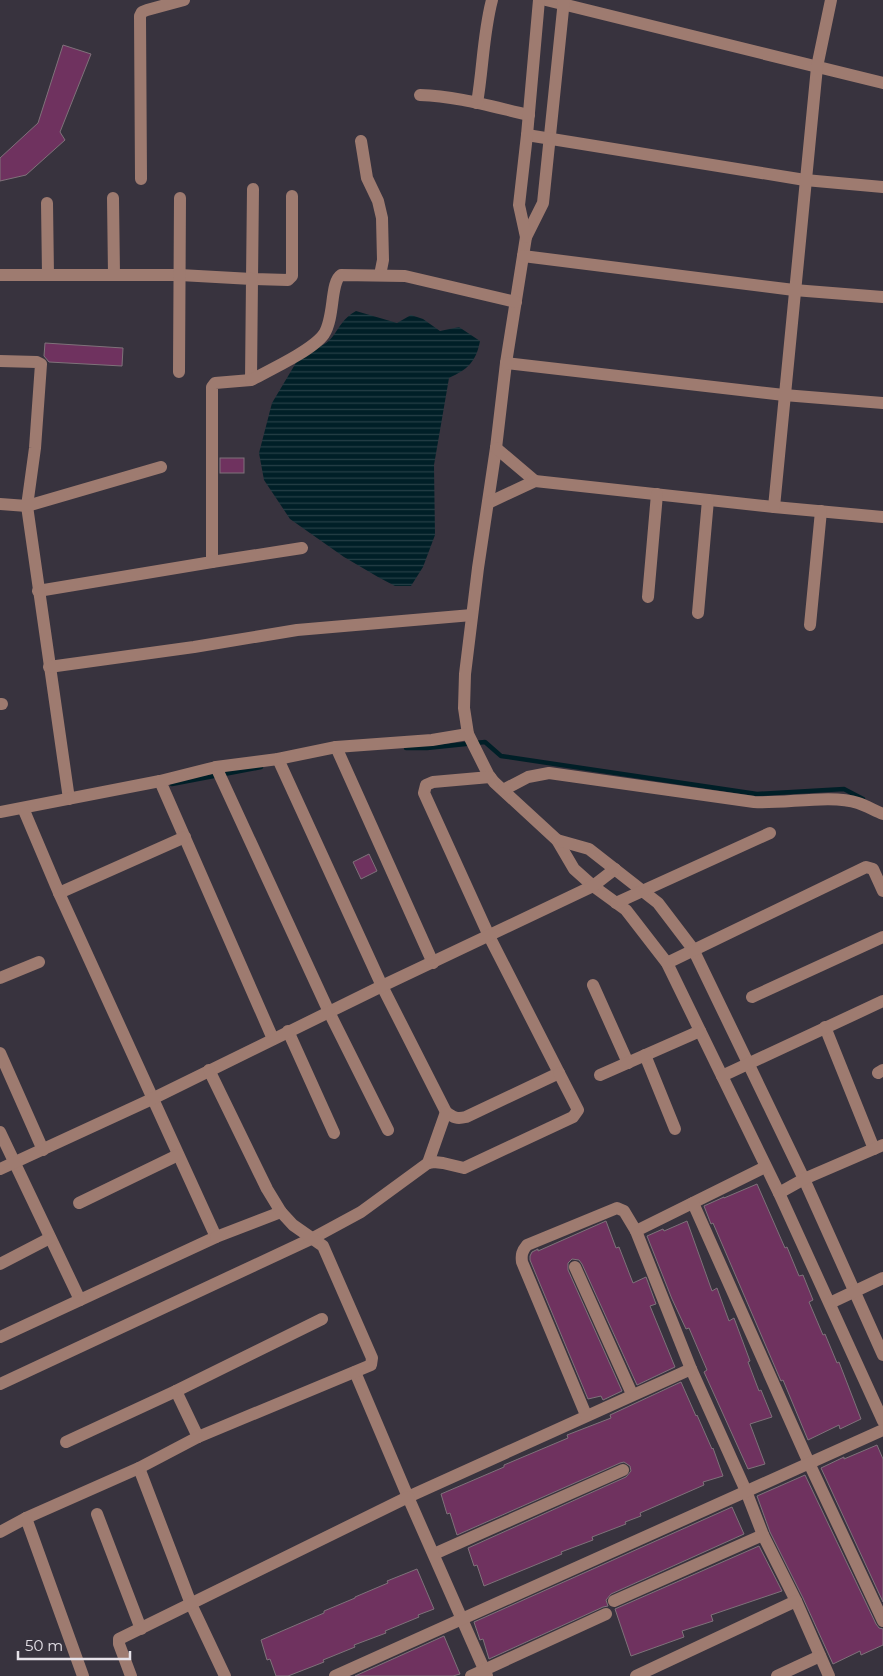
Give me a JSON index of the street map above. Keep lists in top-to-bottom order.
{
  "scale_bar": "50 m"
}
